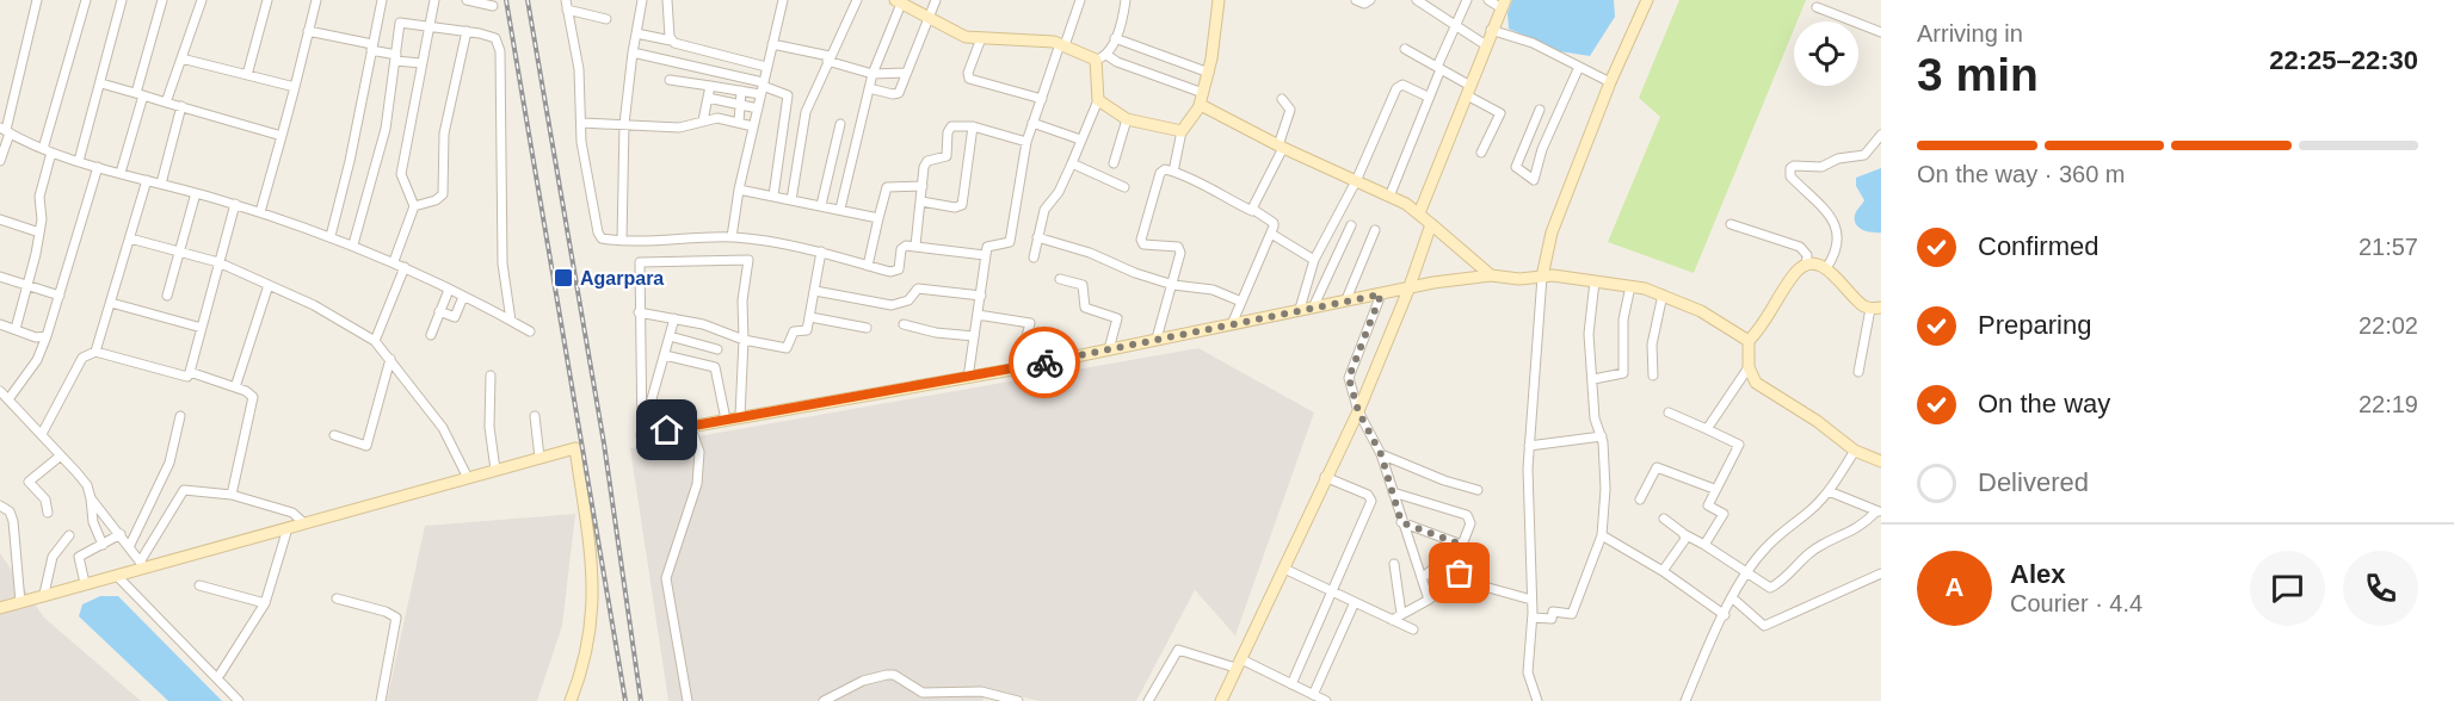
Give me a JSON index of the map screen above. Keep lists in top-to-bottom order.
{
  "places": {
    "transit": ["Agarpara"]
  },
  "page": {
    "heading": ["3 min", "Arriving in", "22:25–22:30"],
    "panel": ["Alex", "Courier · 4.4"],
    "bar": "On the way · 360 m",
    "list": [
      ["Confirmed", "21:57"],
      ["Preparing", "22:02"],
      ["On the way", "22:19"],
      "Delivered"
    ],
    "round": "A"
  }
}
